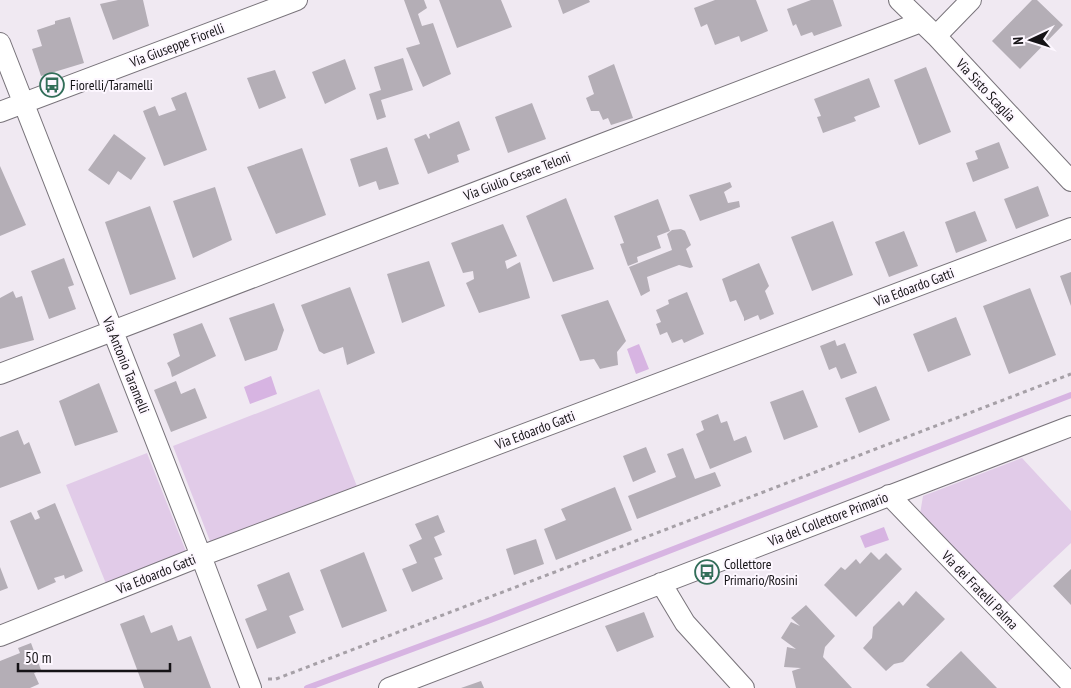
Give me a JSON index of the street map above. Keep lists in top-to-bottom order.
{
  "streets": {
    "street": [
      "Via Giuseppe Fiorelli",
      "Via Sisto Scaglia",
      "Via Giulio Cesare Teloni",
      "Via Edoardo Gatti",
      "Via Antonio Taramelli",
      "Via del Collettore Primario",
      "Via dei Fratelli Palma"
    ]
  },
  "crossings": [
    ["Via Giuseppe Fiorelli", "Via Antonio Taramelli"],
    ["Via Sisto Scaglia", "Via Giulio Cesare Teloni"],
    ["Via Giulio Cesare Teloni", "Via Antonio Taramelli"],
    ["Via Edoardo Gatti", "Via Antonio Taramelli"],
    ["Via del Collettore Primario", "Via dei Fratelli Palma"]
  ],
  "places": {
    "bus stop": ["Fiorelli/Taramelli", "Collettore Primario/Rosini"]
  },
  "scale_bar": "50 m",
  "north": "left"
}
